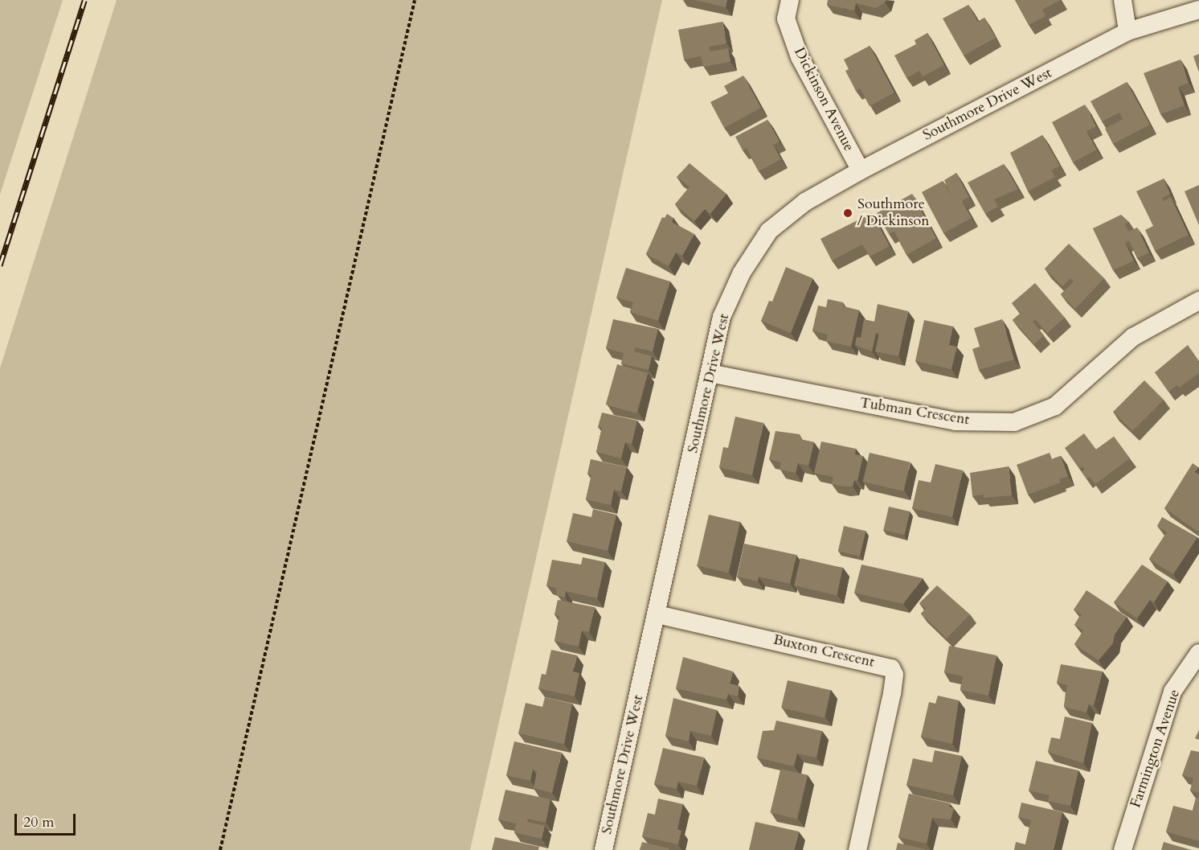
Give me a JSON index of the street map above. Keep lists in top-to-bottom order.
{
  "streets": {
    "street": [
      "Dickinson Avenue",
      "Southmore Drive West",
      "Tubman Crescent",
      "Buxton Crescent",
      "Farmington Avenue"
    ]
  },
  "crossings": [
    ["Dickinson Avenue", "Southmore Drive West"],
    ["Southmore Drive West", "Tubman Crescent"],
    ["Southmore Drive West", "Buxton Crescent"]
  ],
  "places": ["Southmore / Dickinson"],
  "scale_bar": "20 m"
}
